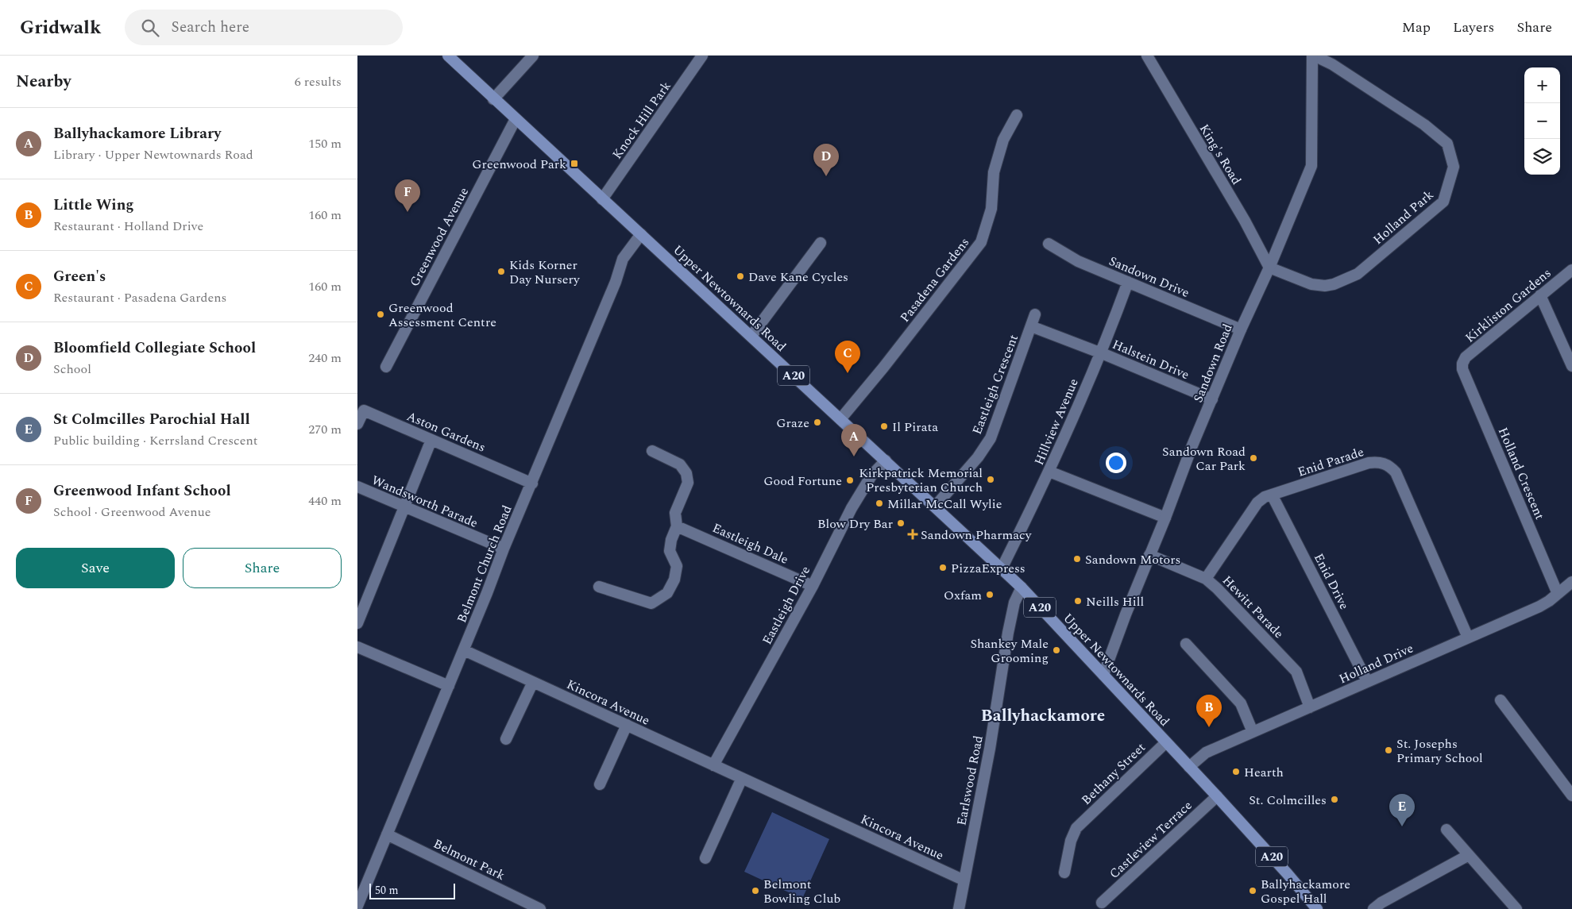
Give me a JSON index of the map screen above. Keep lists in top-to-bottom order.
{
  "streets": {
    "main road": ["Upper Newtownards Road", "A20"],
    "street": [
      "Knock Hill Park",
      "King's Road",
      "Holland Park",
      "Greenwood Avenue",
      "Sandown Drive",
      "Pasadena Gardens",
      "Kirkliston Gardens",
      "Halstein Drive",
      "Sandown Road",
      "Eastleigh Crescent",
      "Hillview Avenue",
      "Aston Gardens",
      "Enid Parade",
      "Holland Crescent",
      "Wandsworth Parade",
      "Eastleigh Dale",
      "Belmont Church Road",
      "Enid Drive",
      "Eastleigh Drive",
      "Hewitt Parade",
      "Holland Drive",
      "Kincora Avenue",
      "Bethany Street",
      "Earlswood Road",
      "Castleview Terrace",
      "Belmont Park"
    ]
  },
  "crossings": [
    ["Knock Hill Park", "Upper Newtownards Road"],
    ["King's Road", "Holland Park"],
    ["King's Road", "Sandown Road"],
    ["Holland Park", "Sandown Road"],
    ["Greenwood Avenue", "Upper Newtownards Road"],
    ["Sandown Drive", "Sandown Road"],
    ["Sandown Drive", "Hillview Avenue"],
    ["Pasadena Gardens", "Upper Newtownards Road"],
    ["Upper Newtownards Road", "Sandown Road"],
    ["Upper Newtownards Road", "Eastleigh Crescent"],
    ["Upper Newtownards Road", "Hillview Avenue"],
    ["Upper Newtownards Road", "Belmont Church Road"],
    ["Upper Newtownards Road", "Eastleigh Drive"],
    ["Upper Newtownards Road", "Holland Drive"],
    ["Upper Newtownards Road", "Bethany Street"],
    ["Upper Newtownards Road", "Earlswood Road"],
    ["Upper Newtownards Road", "Castleview Terrace"],
    ["Kirkliston Gardens", "Holland Crescent"],
    ["Halstein Drive", "Sandown Road"],
    ["Halstein Drive", "Eastleigh Crescent"],
    ["Halstein Drive", "Hillview Avenue"],
    ["Sandown Road", "Hewitt Parade"],
    ["Eastleigh Crescent", "Hillview Avenue"],
    ["Aston Gardens", "Belmont Church Road"],
    ["Enid Parade", "Enid Drive"],
    ["Enid Parade", "Hewitt Parade"],
    ["Enid Parade", "Holland Drive"],
    ["Holland Crescent", "Holland Drive"],
    ["Wandsworth Parade", "Belmont Church Road"],
    ["Eastleigh Dale", "Eastleigh Drive"],
    ["Belmont Church Road", "Kincora Avenue"],
    ["Belmont Church Road", "Belmont Park"],
    ["Enid Drive", "Holland Drive"],
    ["Eastleigh Drive", "Kincora Avenue"],
    ["Hewitt Parade", "Holland Drive"],
    ["Kincora Avenue", "Earlswood Road"]
  ],
  "districts": ["Ballyhackamore"],
  "places": {
    "transit": ["Greenwood Park"],
    "other": [
      "Kids Korner Day Nursery",
      "Dave Kane Cycles",
      "Greenwood Assessment Centre",
      "Graze",
      "Il Pirata",
      "Sandown Road Car Park",
      "Kirkpatrick Memorial Presbyterian Church",
      "Good Fortune",
      "Millar McCall Wylie",
      "Blow Dry Bar",
      "Sandown Motors",
      "PizzaExpress",
      "Oxfam",
      "Neills Hill",
      "Shankey Male Grooming",
      "St. Josephs Primary School",
      "Hearth",
      "St. Colmcilles",
      "Belmont Bowling Club",
      "Ballyhackamore Gospel Hall"
    ],
    "health": ["Sandown Pharmacy"]
  },
  "scale_bar": "50 m",
  "page": {
    "header": "Gridwalk",
    "search": "Search here",
    "nav": ["Map", "Layers", "Share"],
    "heading": ["Nearby", "6 results"],
    "map_buttons": ["+", "−"],
    "list": [
      {
        "mark": "A",
        "name": "Ballyhackamore Library",
        "note": "Library · Upper Newtownards Road",
        "value": "150 m"
      },
      {
        "mark": "B",
        "name": "Little Wing",
        "note": "Restaurant · Holland Drive",
        "value": "160 m"
      },
      {
        "mark": "C",
        "name": "Green's",
        "note": "Restaurant · Pasadena Gardens",
        "value": "160 m"
      },
      {
        "mark": "D",
        "name": "Bloomfield Collegiate School",
        "note": "School",
        "value": "240 m"
      },
      {
        "mark": "E",
        "name": "St Colmcilles Parochial Hall",
        "note": "Public building · Kerrsland Crescent",
        "value": "270 m"
      },
      {
        "mark": "F",
        "name": "Greenwood Infant School",
        "note": "School · Greenwood Avenue",
        "value": "440 m"
      }
    ],
    "pins": [
      "D",
      "F",
      "C",
      "A",
      "B",
      "E"
    ],
    "buttons": ["Save", "Share"],
    "scale": "50 m"
  }
}
